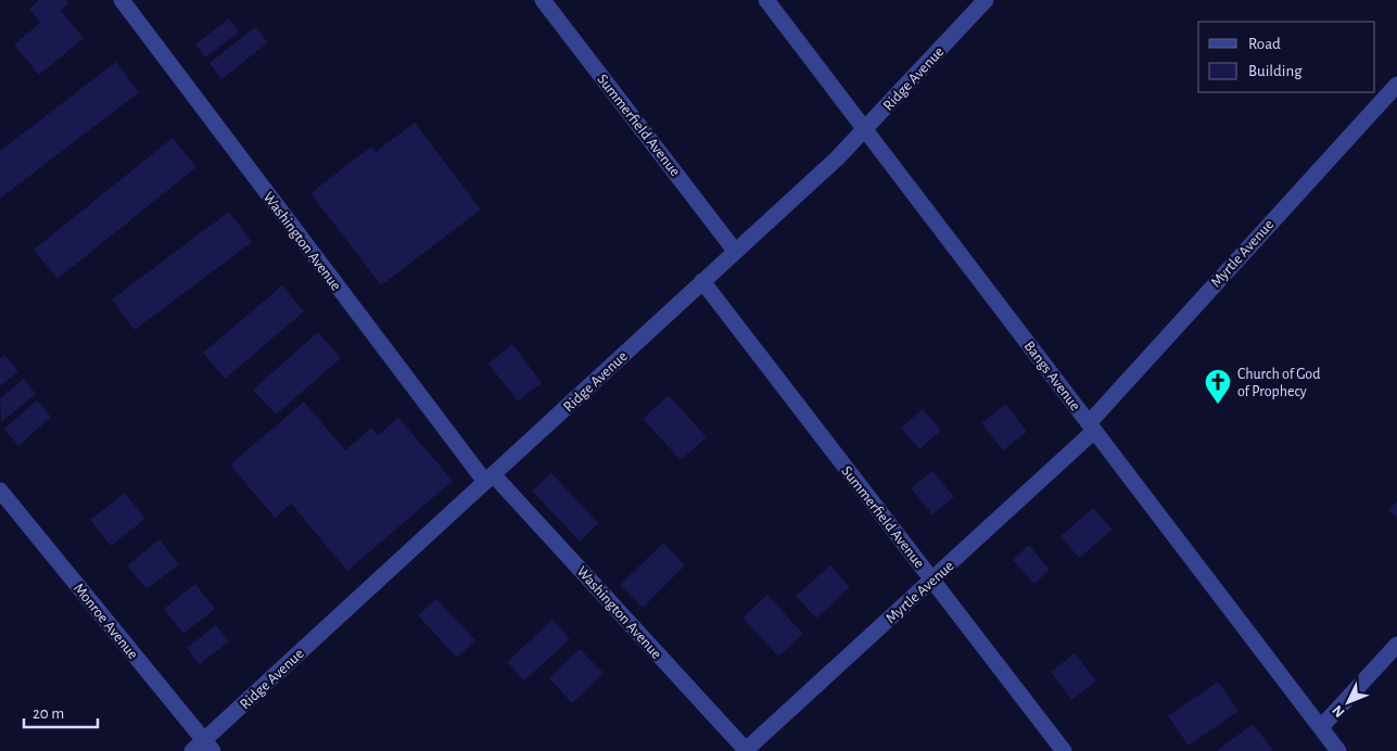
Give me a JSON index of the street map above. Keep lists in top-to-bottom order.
{
  "streets": {
    "street": [
      "Ridge Avenue",
      "Summerfield Avenue",
      "Washington Avenue",
      "Myrtle Avenue",
      "Bangs Avenue",
      "Monroe Avenue"
    ]
  },
  "crossings": [
    ["Ridge Avenue", "Summerfield Avenue"],
    ["Ridge Avenue", "Washington Avenue"],
    ["Ridge Avenue", "Bangs Avenue"],
    ["Ridge Avenue", "Monroe Avenue"],
    ["Summerfield Avenue", "Myrtle Avenue"],
    ["Washington Avenue", "Myrtle Avenue"],
    ["Myrtle Avenue", "Bangs Avenue"]
  ],
  "places": {
    "church": ["Church of God of Prophecy"]
  },
  "legend": ["Road", "Building"],
  "scale_bar": "20 m",
  "north": "bottom left"
}
